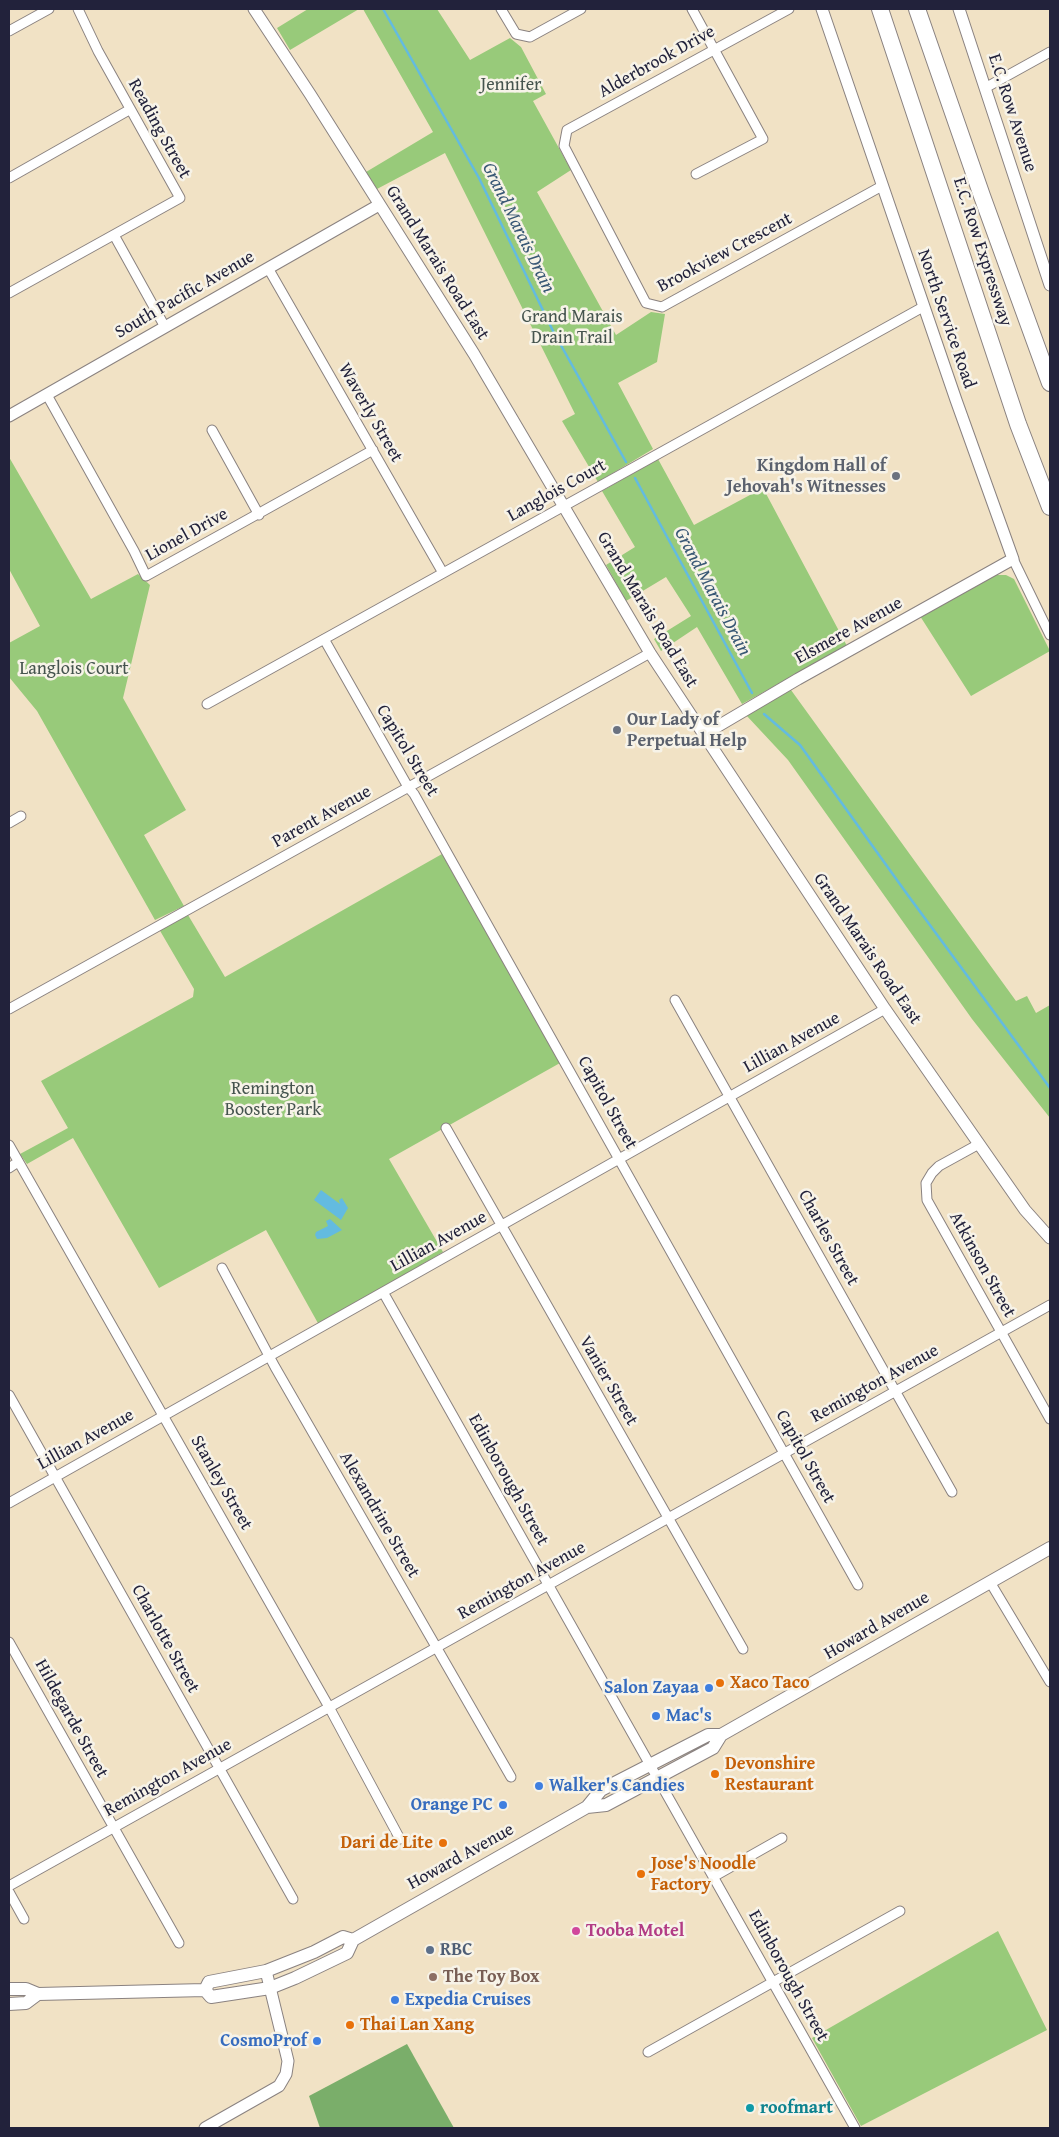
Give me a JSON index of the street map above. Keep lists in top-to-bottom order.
{
  "streets": {
    "highway": ["E.C. Row Expressway"],
    "main road": ["Howard Avenue"],
    "street": [
      "Alderbrook Drive",
      "E.C. Row Avenue",
      "Reading Street",
      "Brookview Crescent",
      "Grand Marais Road East",
      "South Pacific Avenue",
      "North Service Road",
      "Waverly Street",
      "Langlois Court",
      "Lionel Drive",
      "Elsmere Avenue",
      "Capitol Street",
      "Parent Avenue",
      "Lillian Avenue",
      "Charles Street",
      "Atkinson Street",
      "Vanier Street",
      "Remington Avenue",
      "Edinborough Street",
      "Stanley Street",
      "Alexandrine Street",
      "Charlotte Street",
      "Hildegarde Street"
    ]
  },
  "crossings": [
    ["Alderbrook Drive", "Brookview Crescent"],
    ["Brookview Crescent", "North Service Road"],
    ["Grand Marais Road East", "South Pacific Avenue"],
    ["Grand Marais Road East", "Langlois Court"],
    ["Grand Marais Road East", "Elsmere Avenue"],
    ["Grand Marais Road East", "Parent Avenue"],
    ["Grand Marais Road East", "Lillian Avenue"],
    ["Grand Marais Road East", "Atkinson Street"],
    ["South Pacific Avenue", "Waverly Street"],
    ["South Pacific Avenue", "Lionel Drive"],
    ["North Service Road", "Langlois Court"],
    ["North Service Road", "Elsmere Avenue"],
    ["Waverly Street", "Langlois Court"],
    ["Waverly Street", "Lionel Drive"],
    ["Langlois Court", "Capitol Street"],
    ["Capitol Street", "Parent Avenue"],
    ["Capitol Street", "Lillian Avenue"],
    ["Capitol Street", "Remington Avenue"],
    ["Lillian Avenue", "Charles Street"],
    ["Lillian Avenue", "Vanier Street"],
    ["Lillian Avenue", "Edinborough Street"],
    ["Lillian Avenue", "Stanley Street"],
    ["Lillian Avenue", "Alexandrine Street"],
    ["Lillian Avenue", "Charlotte Street"],
    ["Charles Street", "Remington Avenue"],
    ["Atkinson Street", "Remington Avenue"],
    ["Vanier Street", "Remington Avenue"],
    ["Remington Avenue", "Edinborough Street"],
    ["Remington Avenue", "Stanley Street"],
    ["Remington Avenue", "Alexandrine Street"],
    ["Remington Avenue", "Charlotte Street"],
    ["Remington Avenue", "Hildegarde Street"],
    ["Edinborough Street", "Howard Avenue"]
  ],
  "water": ["Grand Marais Drain"],
  "parks": [
    "Jennifer",
    "Grand Marais Drain Trail",
    "Langlois Court",
    "Remington Booster Park"
  ],
  "places": [
    "Kingdom Hall of Jehovah's Witnesses",
    "Our Lady of Perpetual Help",
    "Xaco Taco",
    "Salon Zayaa",
    "Mac's",
    "Devonshire Restaurant",
    "Walker's Candies",
    "Orange PC",
    "Dari de Lite",
    "Jose's Noodle Factory",
    "Tooba Motel",
    "RBC",
    "The Toy Box",
    "Expedia Cruises",
    "Thai Lan Xang",
    "CosmoProf",
    "roofmart"
  ]
}
